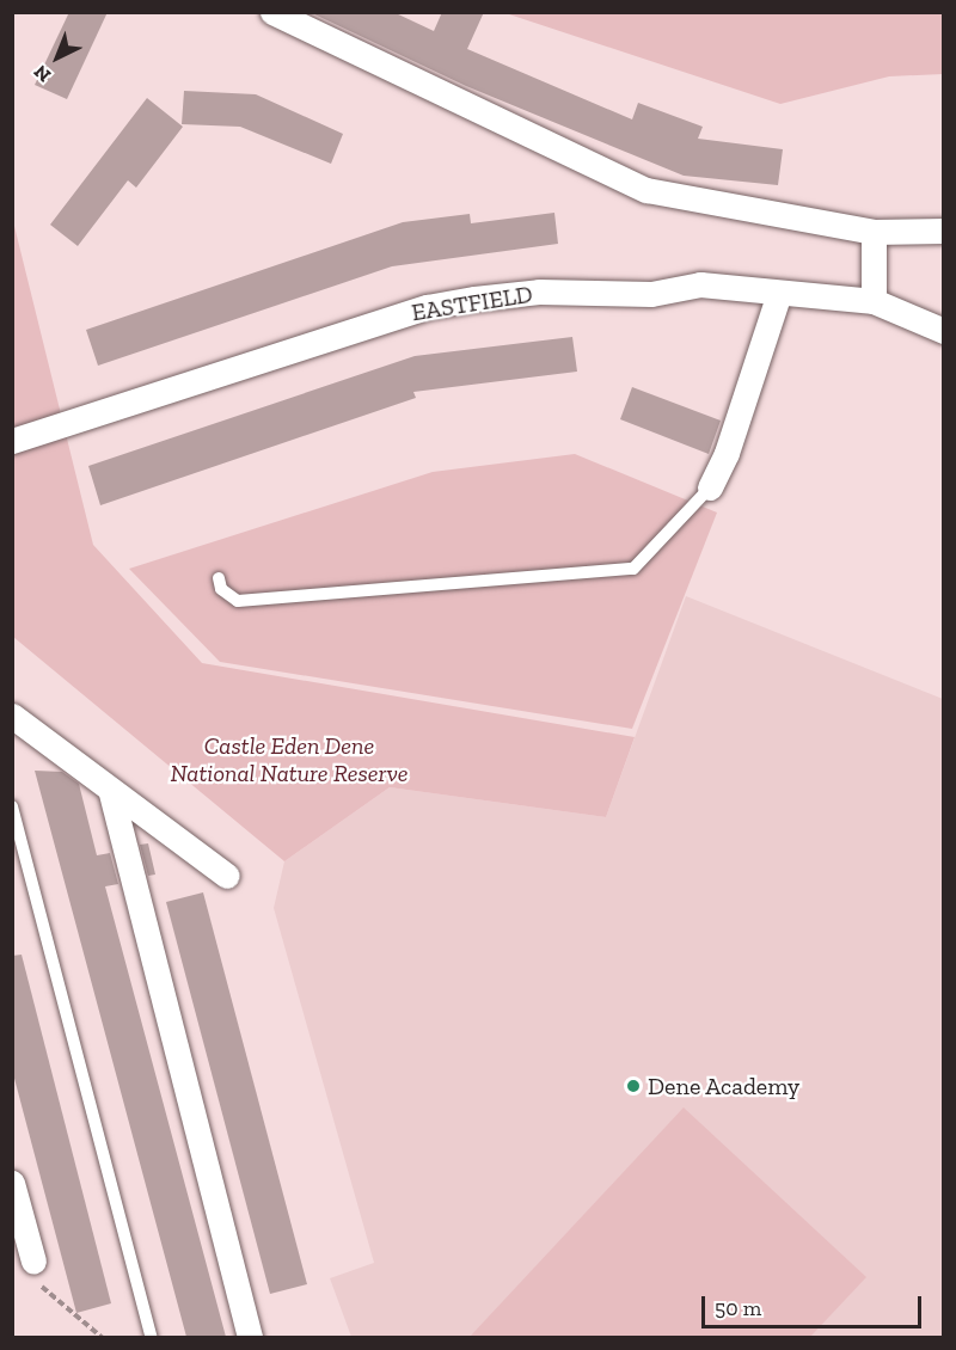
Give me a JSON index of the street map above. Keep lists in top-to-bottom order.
{
  "streets": {
    "street": ["EASTFIELD"]
  },
  "parks": ["Castle Eden Dene National Nature Reserve"],
  "places": ["Dene Academy"],
  "scale_bar": "50 m",
  "north": "bottom left"
}
